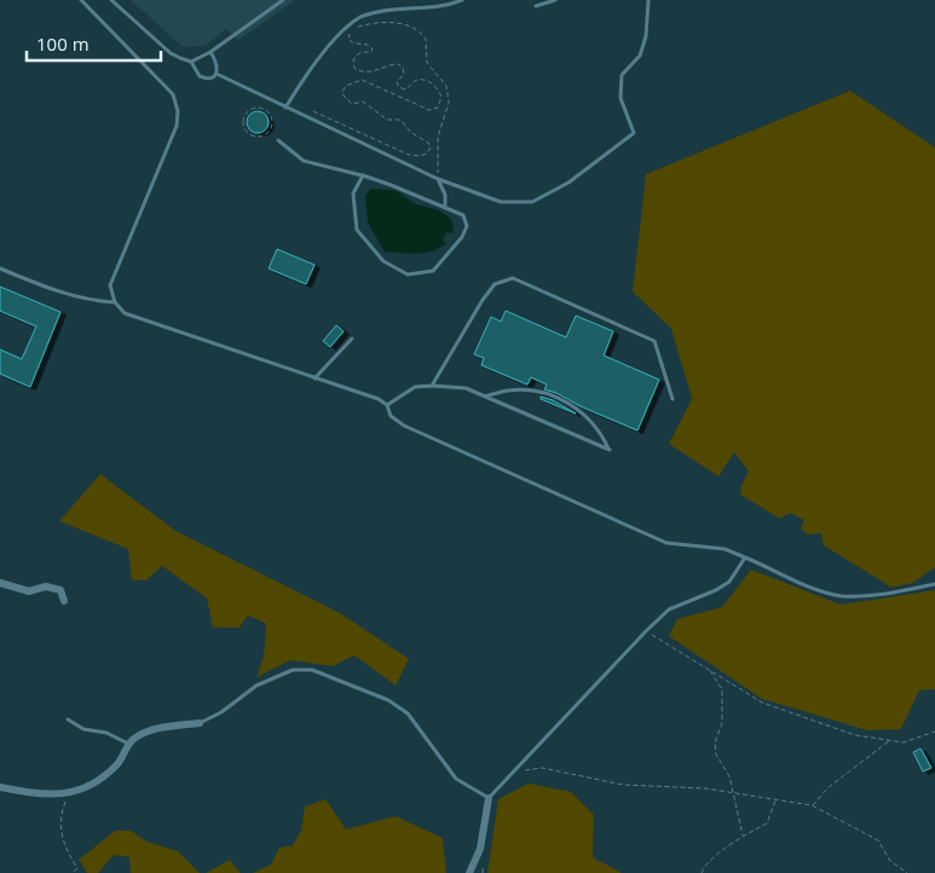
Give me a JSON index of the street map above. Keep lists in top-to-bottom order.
{
  "scale_bar": "100 m"
}
